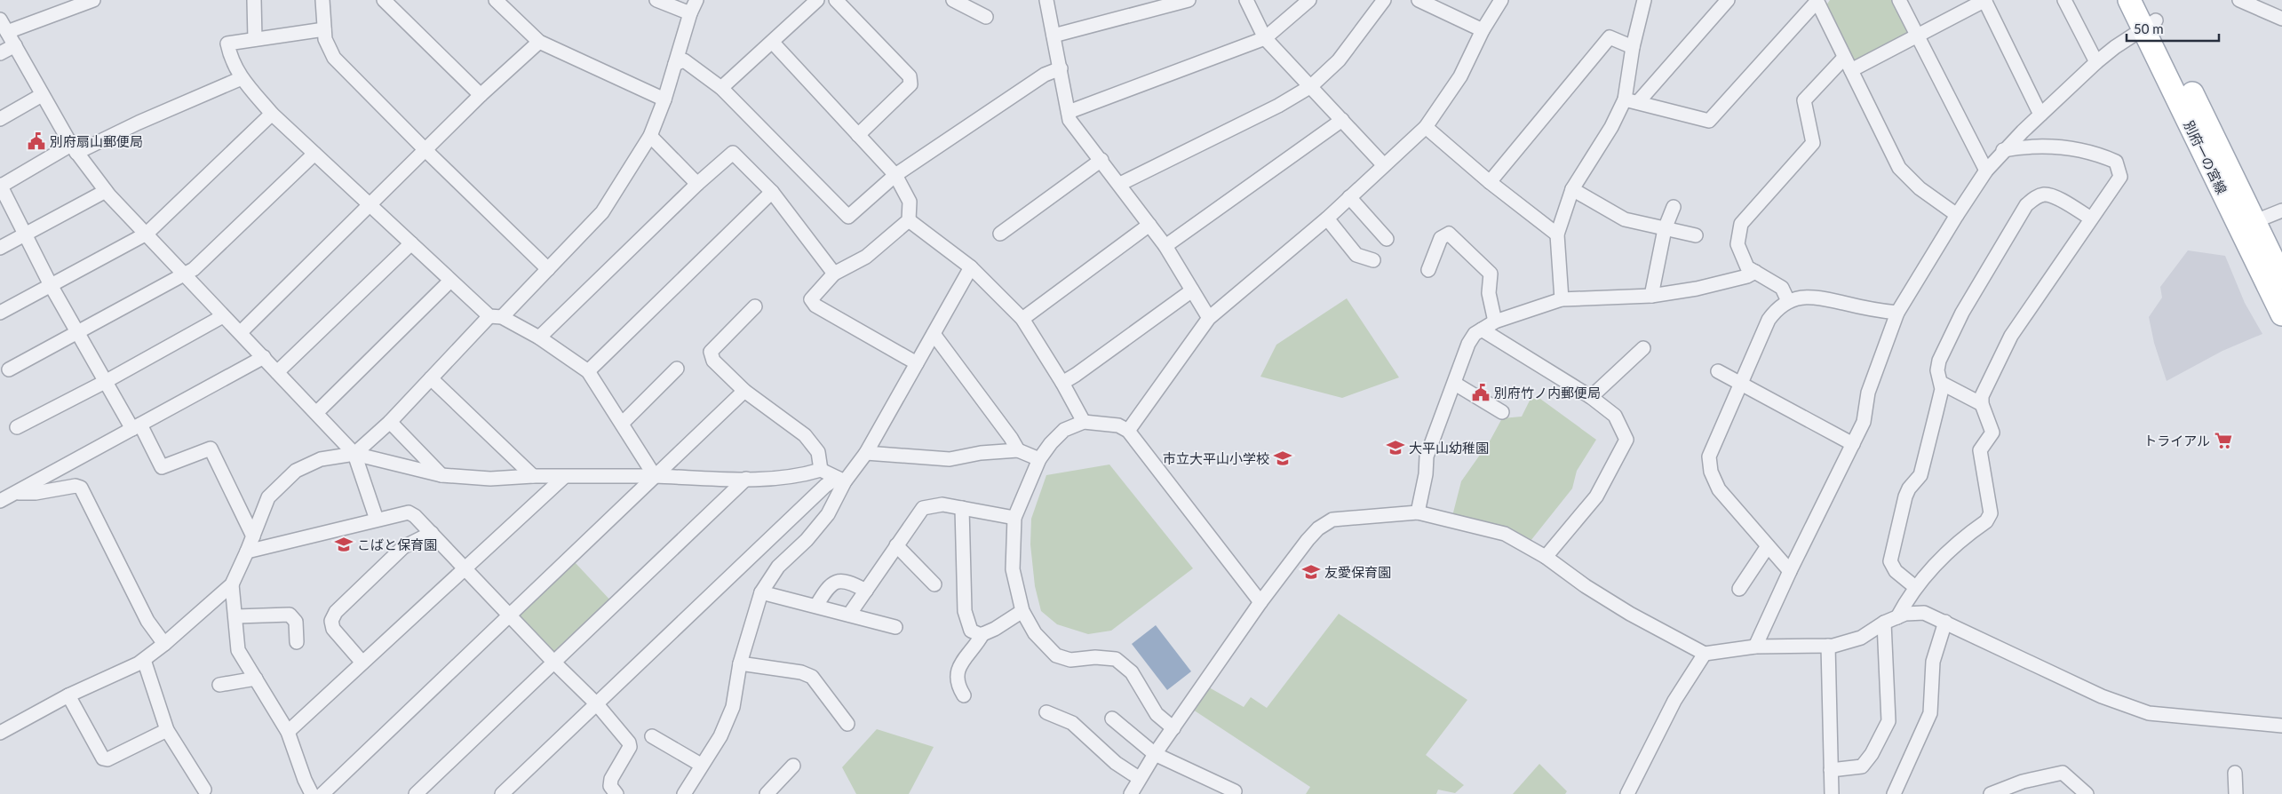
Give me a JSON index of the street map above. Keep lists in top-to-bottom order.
{
  "streets": {
    "main road": ["別府一の宮線"]
  },
  "places": {
    "public building": ["別府扇山郵便局", "別府竹ノ内郵便局"],
    "supermarket": ["トライアル"],
    "school or university": [
      "大平山幼稚園",
      "市立大平山小学校",
      "こばと保育園",
      "友愛保育園"
    ]
  },
  "scale_bar": "50 m"
}
